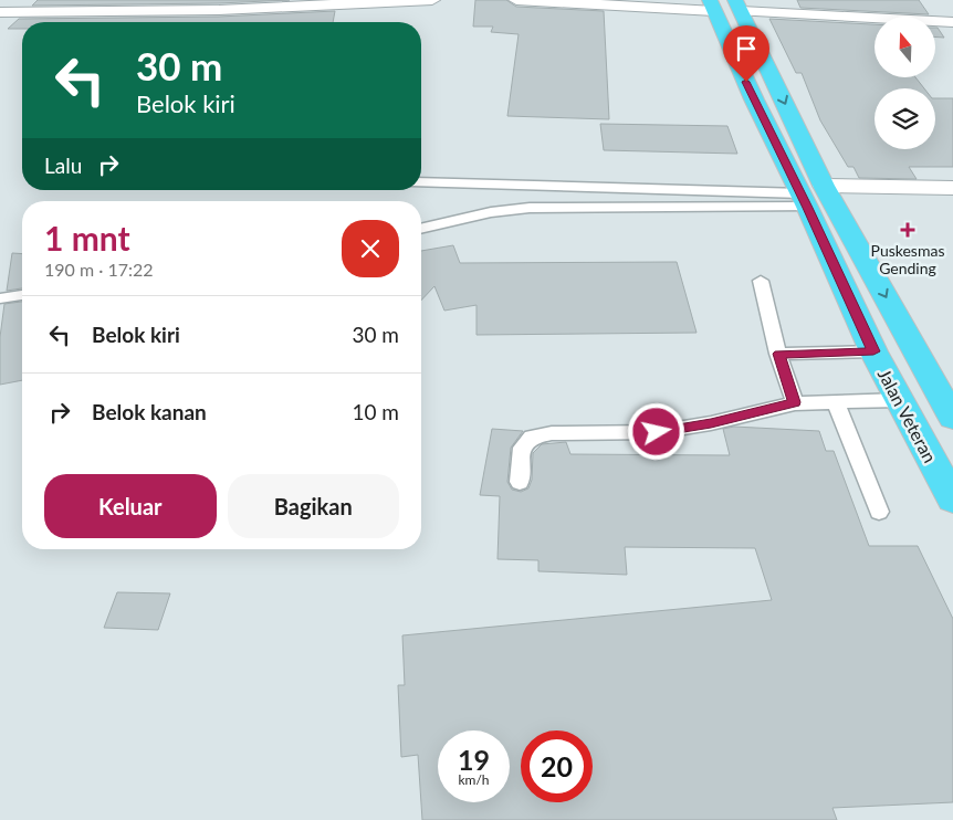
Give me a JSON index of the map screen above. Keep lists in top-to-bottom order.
{
  "streets": {
    "highway": ["Jalan Veteran"]
  },
  "places": {
    "health": ["Puskesmas Gending"]
  },
  "north": "top",
  "page": {
    "turn": ["30 m", "Belok kiri"],
    "then": "Lalu",
    "heading": ["1 mnt", "190 m · 17:22"],
    "list": [
      {
        "name": "Belok kiri",
        "value": "30 m"
      },
      {
        "name": "Belok kanan",
        "value": "10 m"
      }
    ],
    "buttons": ["Keluar", "Bagikan"],
    "speed": "19 km/h",
    "limit": "20"
  }
}
